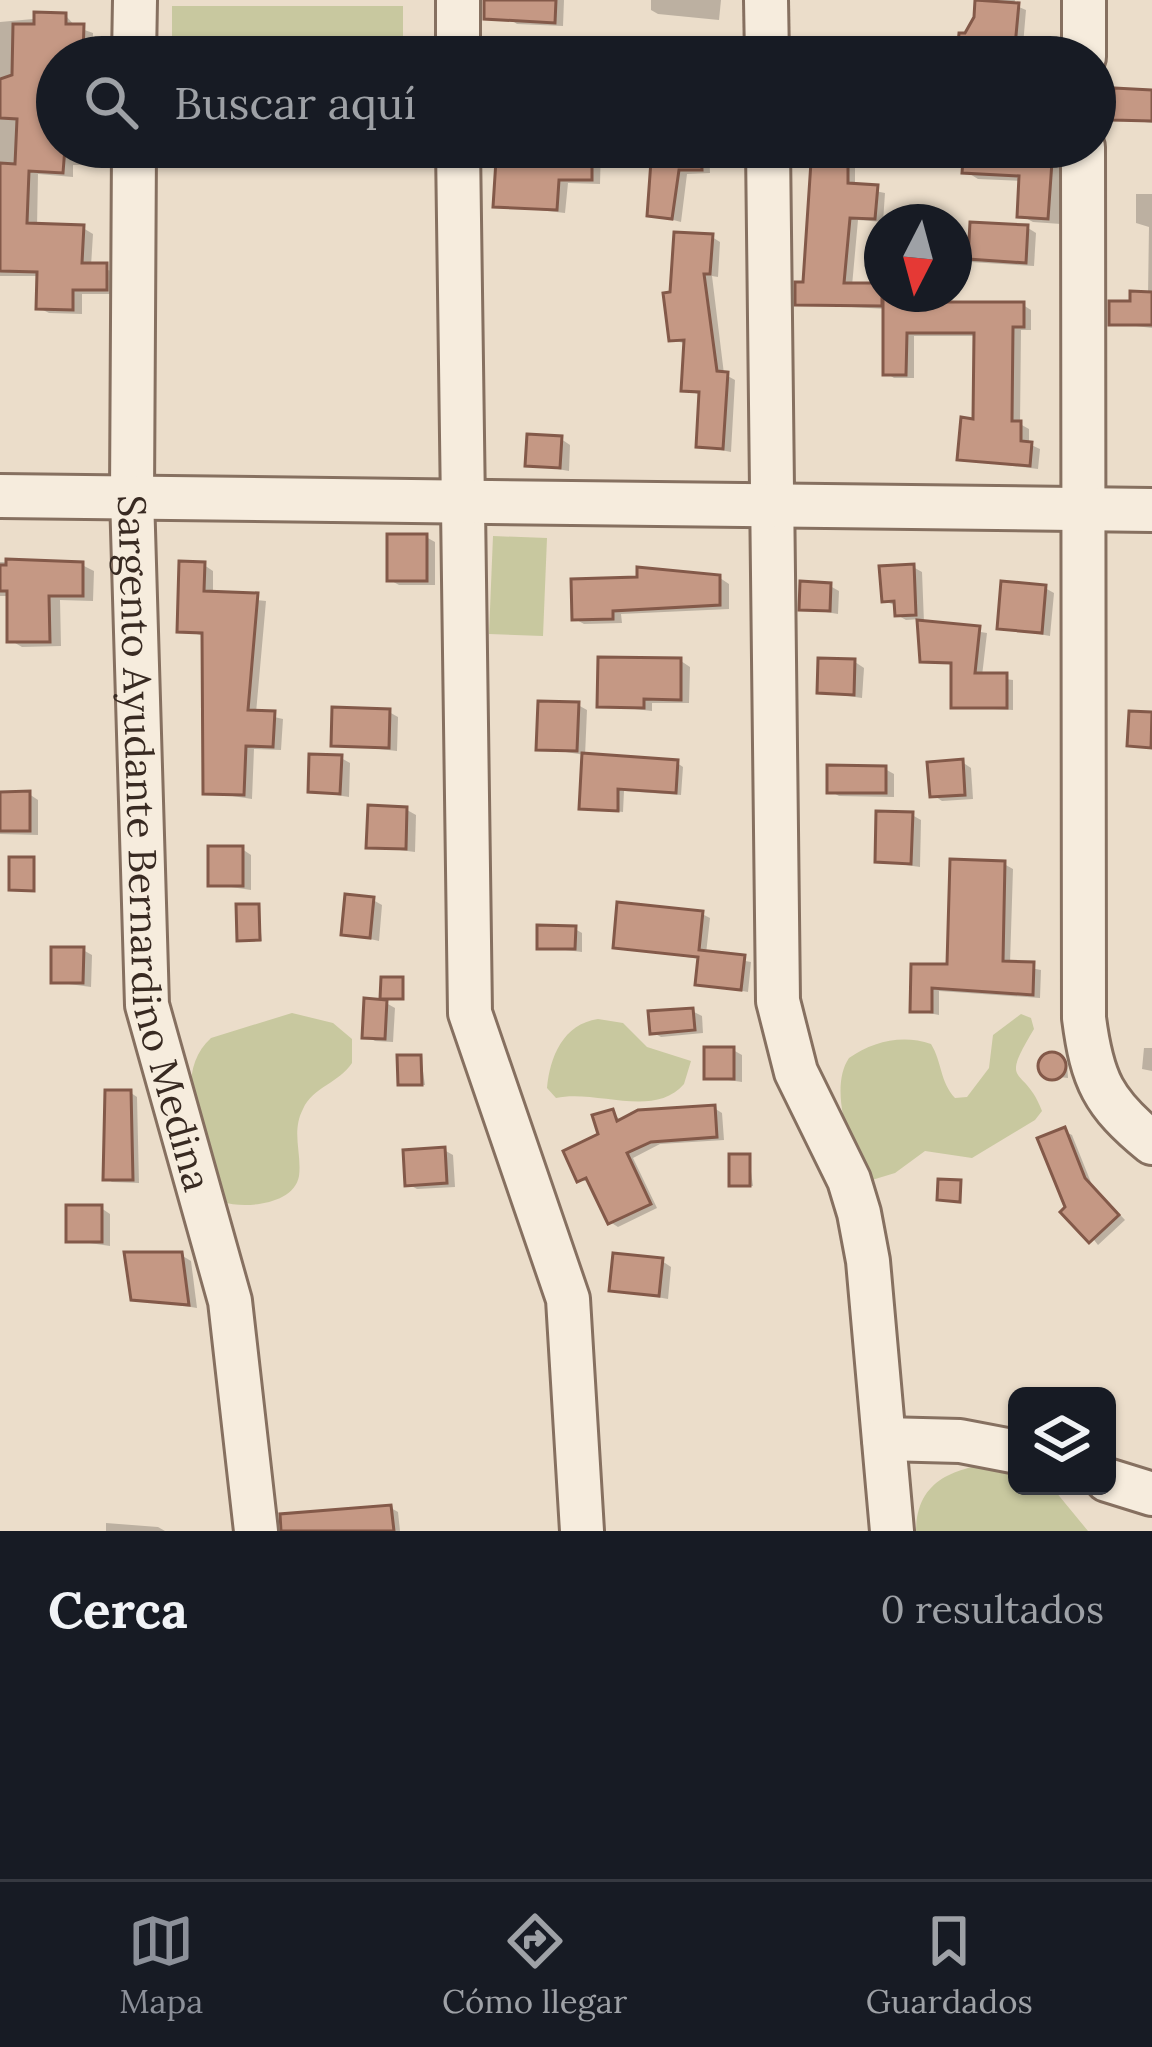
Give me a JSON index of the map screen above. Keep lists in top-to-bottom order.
{
  "streets": {
    "street": ["Sargento Ayudante Bernardino Medina"]
  },
  "north": "bottom",
  "page": {
    "search": "Buscar aquí",
    "heading": ["Cerca", "0 resultados"],
    "nav": ["Mapa", "Cómo llegar", "Guardados"]
  }
}
